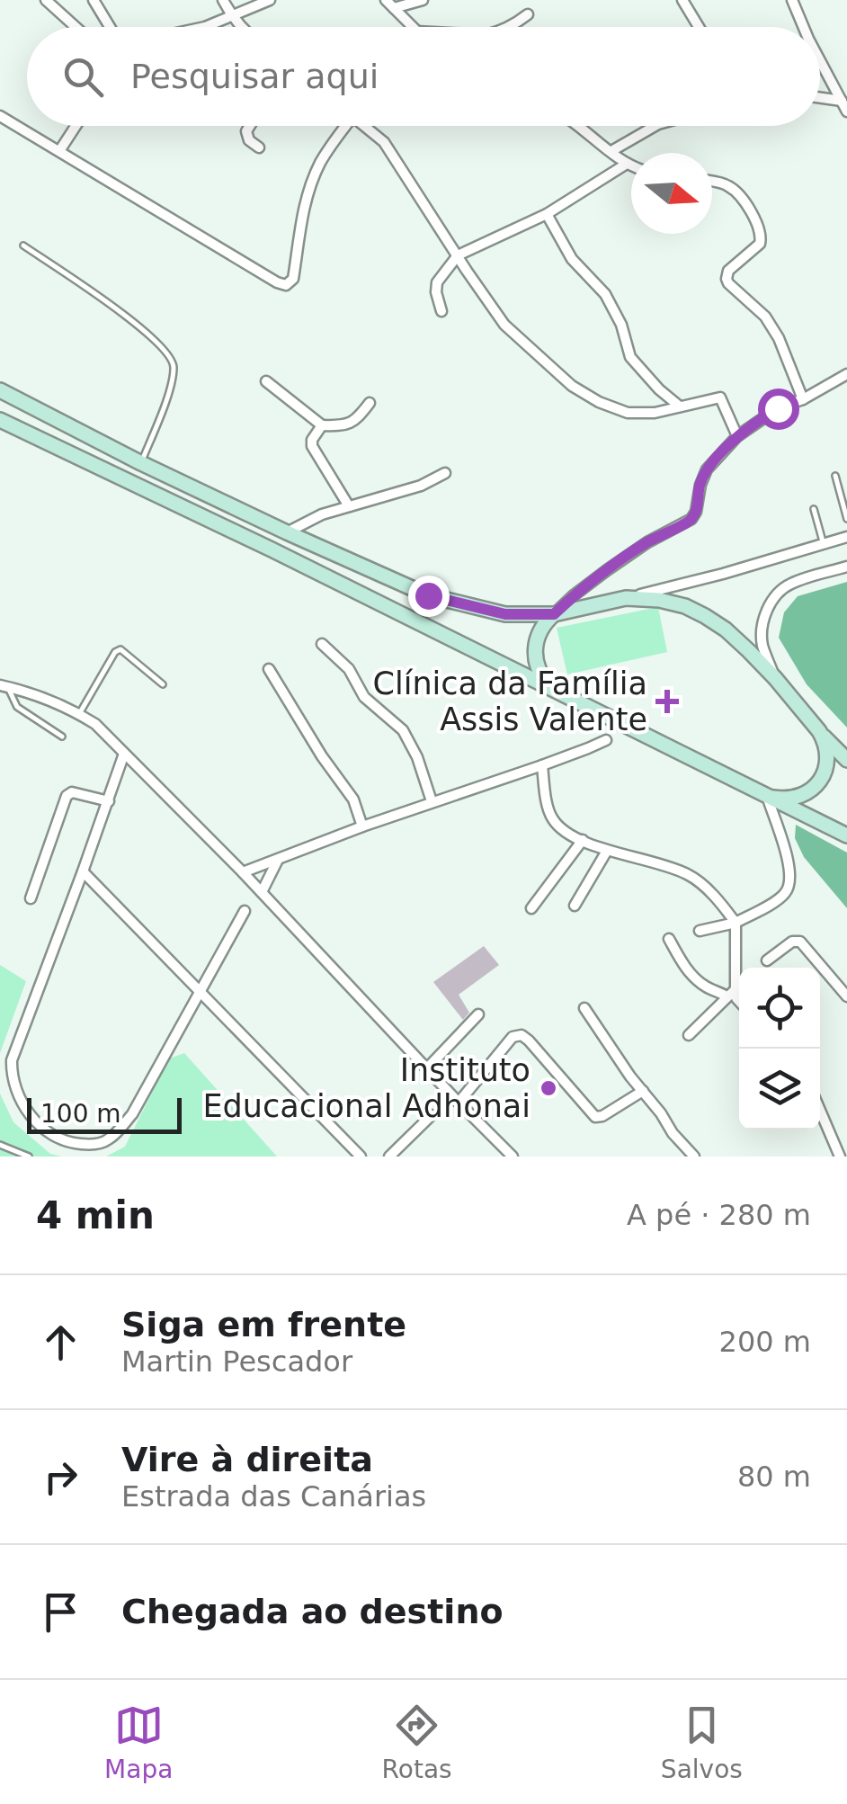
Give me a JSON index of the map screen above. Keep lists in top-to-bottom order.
{
  "places": {
    "health": ["Clínica da Família Assis Valente"],
    "other": ["Instituto Educacional Adhonai"]
  },
  "scale_bar": "100 m",
  "north": "right",
  "page": {
    "search": "Pesquisar aqui",
    "scale": "100 m",
    "heading": ["4 min", "A pé · 280 m"],
    "list": [
      ["Siga em frente", "Martin Pescador", "200 m"],
      ["Vire à direita", "Estrada das Canárias", "80 m"],
      "Chegada ao destino"
    ],
    "nav": ["Mapa", "Rotas", "Salvos"]
  }
}
